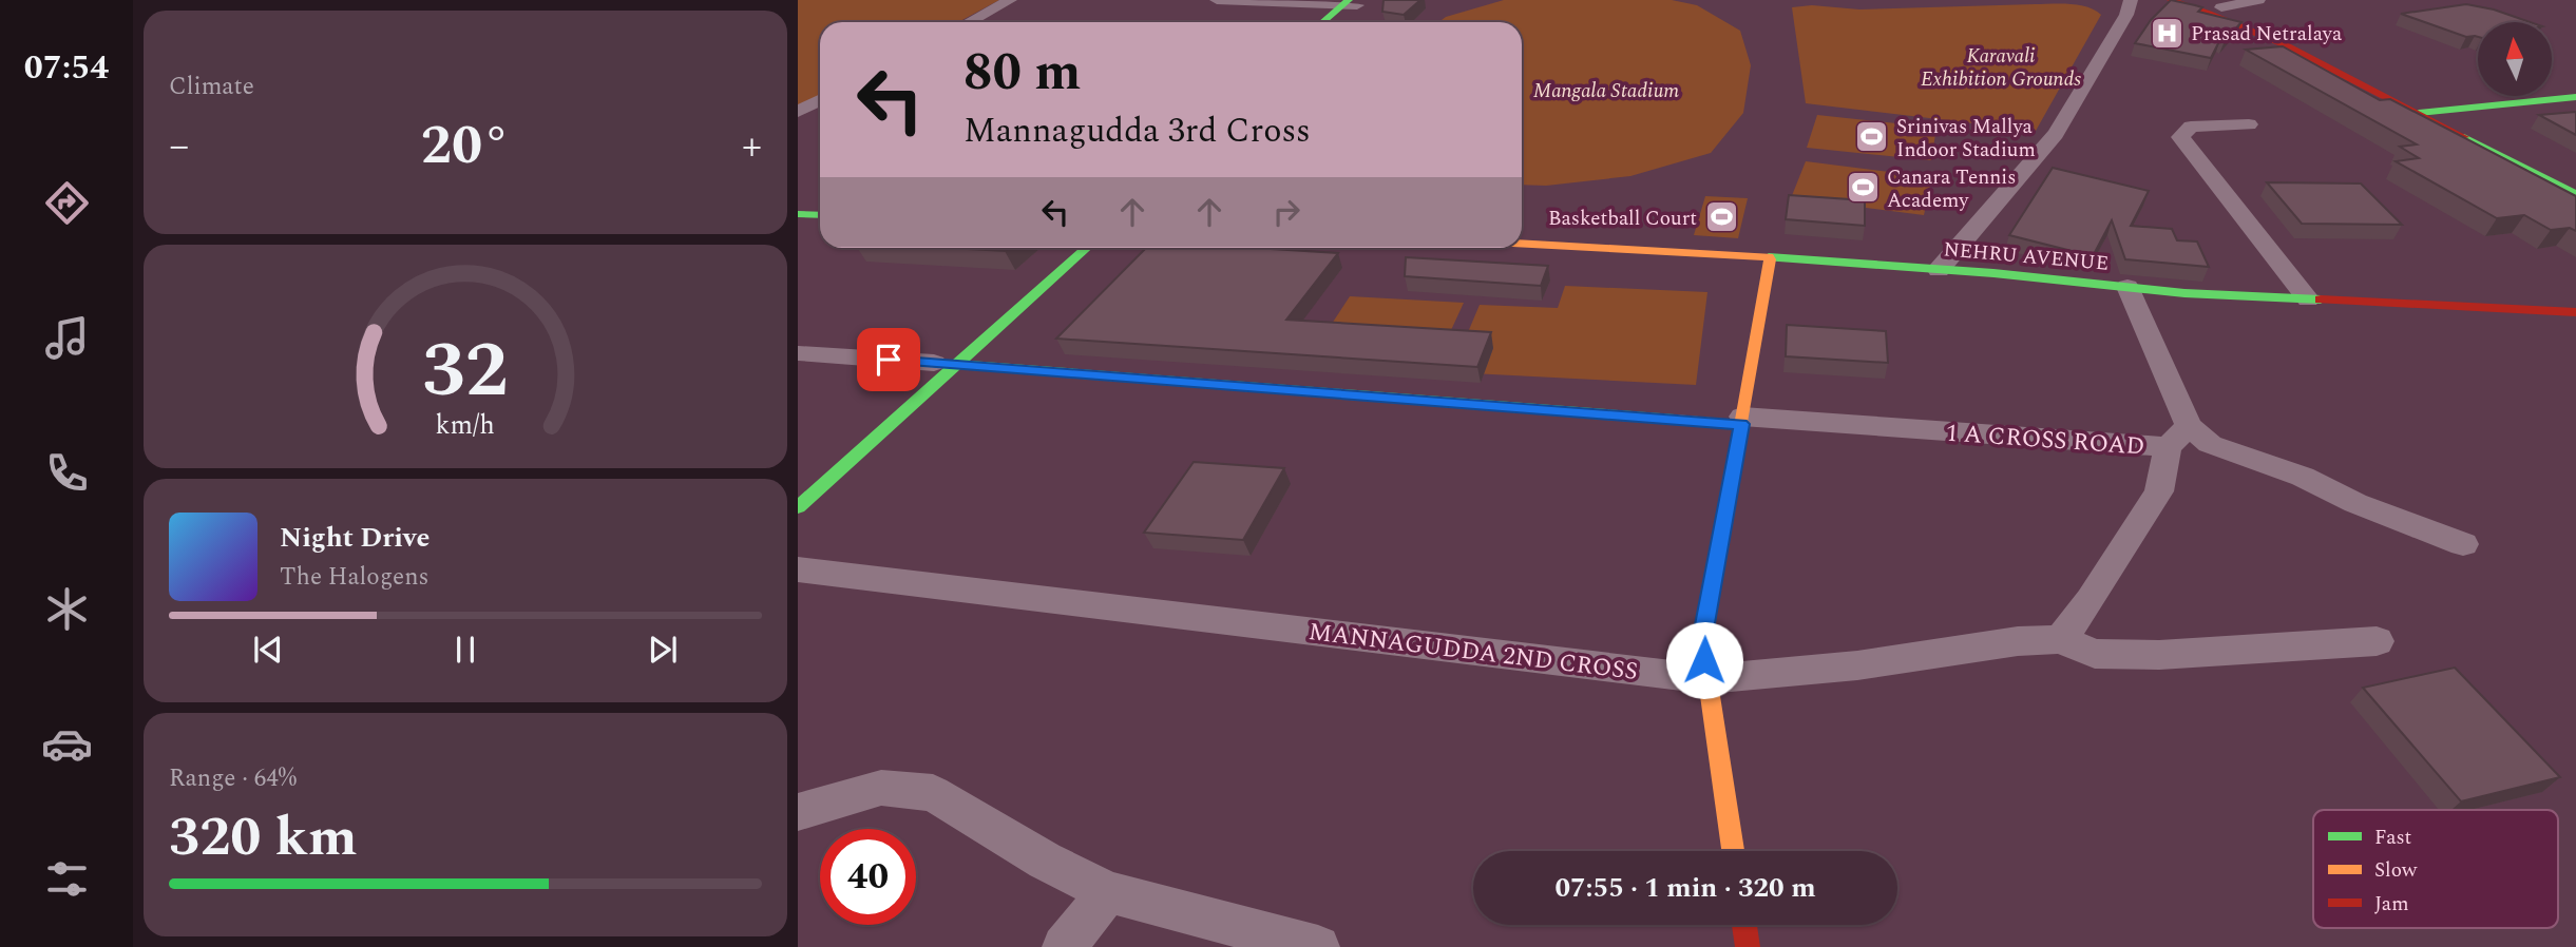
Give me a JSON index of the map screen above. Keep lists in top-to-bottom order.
{
  "streets": {
    "main road": ["NEHRU AVENUE"],
    "street": ["1 A CROSS ROAD", "MANNAGUDDA 2ND CROSS"]
  },
  "parks": ["Karavali Exhibition Grounds", "Mangala Stadium"],
  "places": {
    "hospital": ["Prasad Netralaya"],
    "sports": ["Srinivas Mallya Indoor Stadium", "Canara Tennis Academy", "Basketball Court"]
  },
  "legend": ["Fast", "Slow", "Jam"],
  "north": "top",
  "page": {
    "tabs": "07:54",
    "tile": [
      "Climate",
      ["Range · 64%", "320 km"]
    ],
    "turn": ["80 m", "Mannagudda 3rd Cross"],
    "heat": ["−", "20°", "+"],
    "song": ["Night Drive", "The Halogens"],
    "limit": "40",
    "trip": "07:55 · 1 min · 320 m",
    "gauge": ["32", "km/h"]
  }
}
